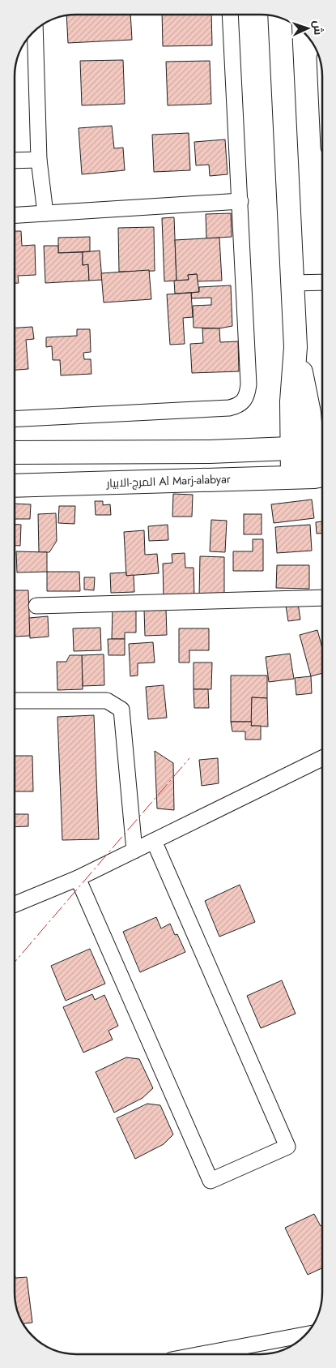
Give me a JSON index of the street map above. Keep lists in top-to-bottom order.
{
  "streets": {
    "main road": ["المرج-الابيار Al Marj-alabyar"]
  },
  "north": "right"
}
